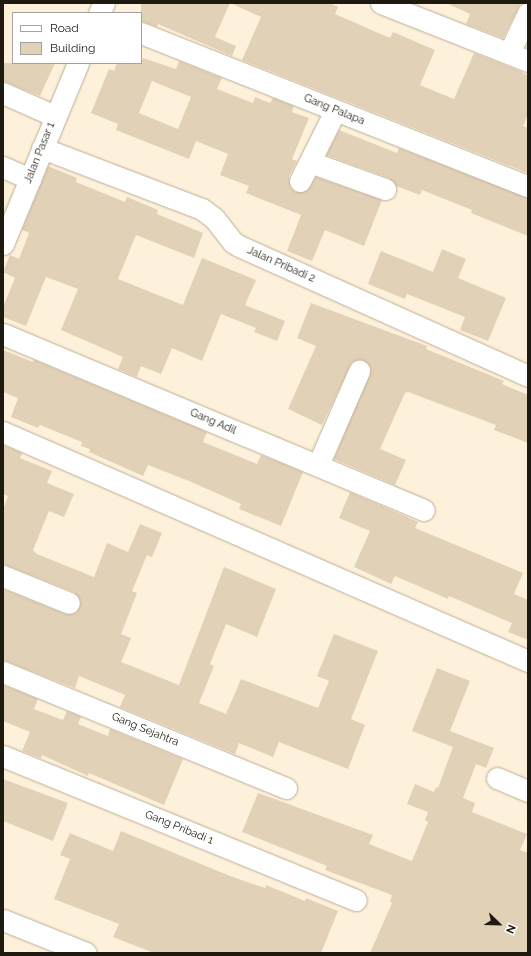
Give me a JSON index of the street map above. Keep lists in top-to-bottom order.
{
  "streets": {
    "street": [
      "Gang Palapa",
      "Jalan Pasar 1",
      "Jalan Pribadi 2",
      "Gang Adil",
      "Gang Sejahtra",
      "Gang Pribadi 1"
    ]
  },
  "crossings": [
    ["Jalan Pasar 1", "Jalan Pribadi 2"]
  ],
  "legend": ["Road", "Building"],
  "north": "bottom right"
}
